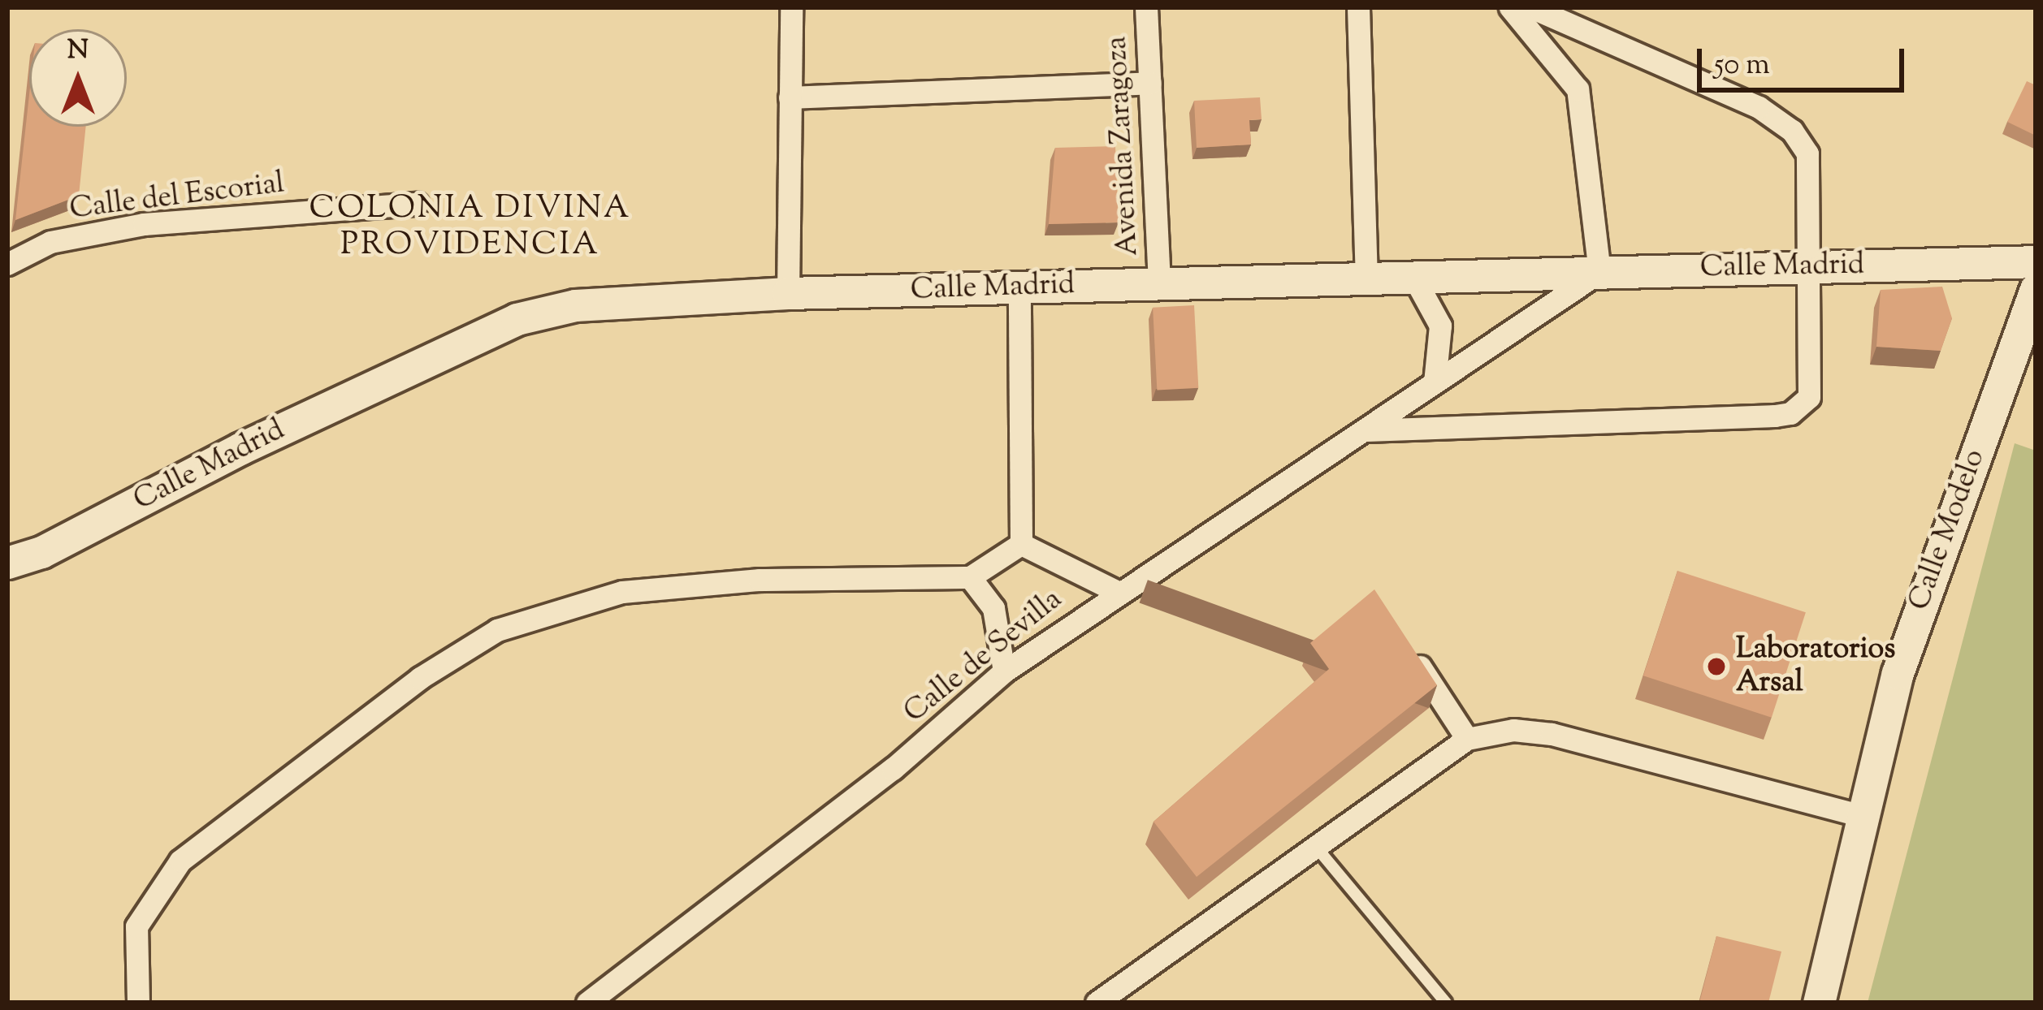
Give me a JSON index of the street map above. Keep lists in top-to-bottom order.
{
  "streets": {
    "street": [
      "Avenida Zaragoza",
      "Calle del Escorial",
      "Calle Madrid",
      "Calle Modelo",
      "Calle de Sevilla"
    ]
  },
  "crossings": [
    ["Avenida Zaragoza", "Calle Madrid"],
    ["Calle Madrid", "Calle de Sevilla"]
  ],
  "districts": ["COLONIA DIVINA PROVIDENCIA"],
  "places": ["Laboratorios Arsal"],
  "scale_bar": "50 m",
  "north": "top"
}
